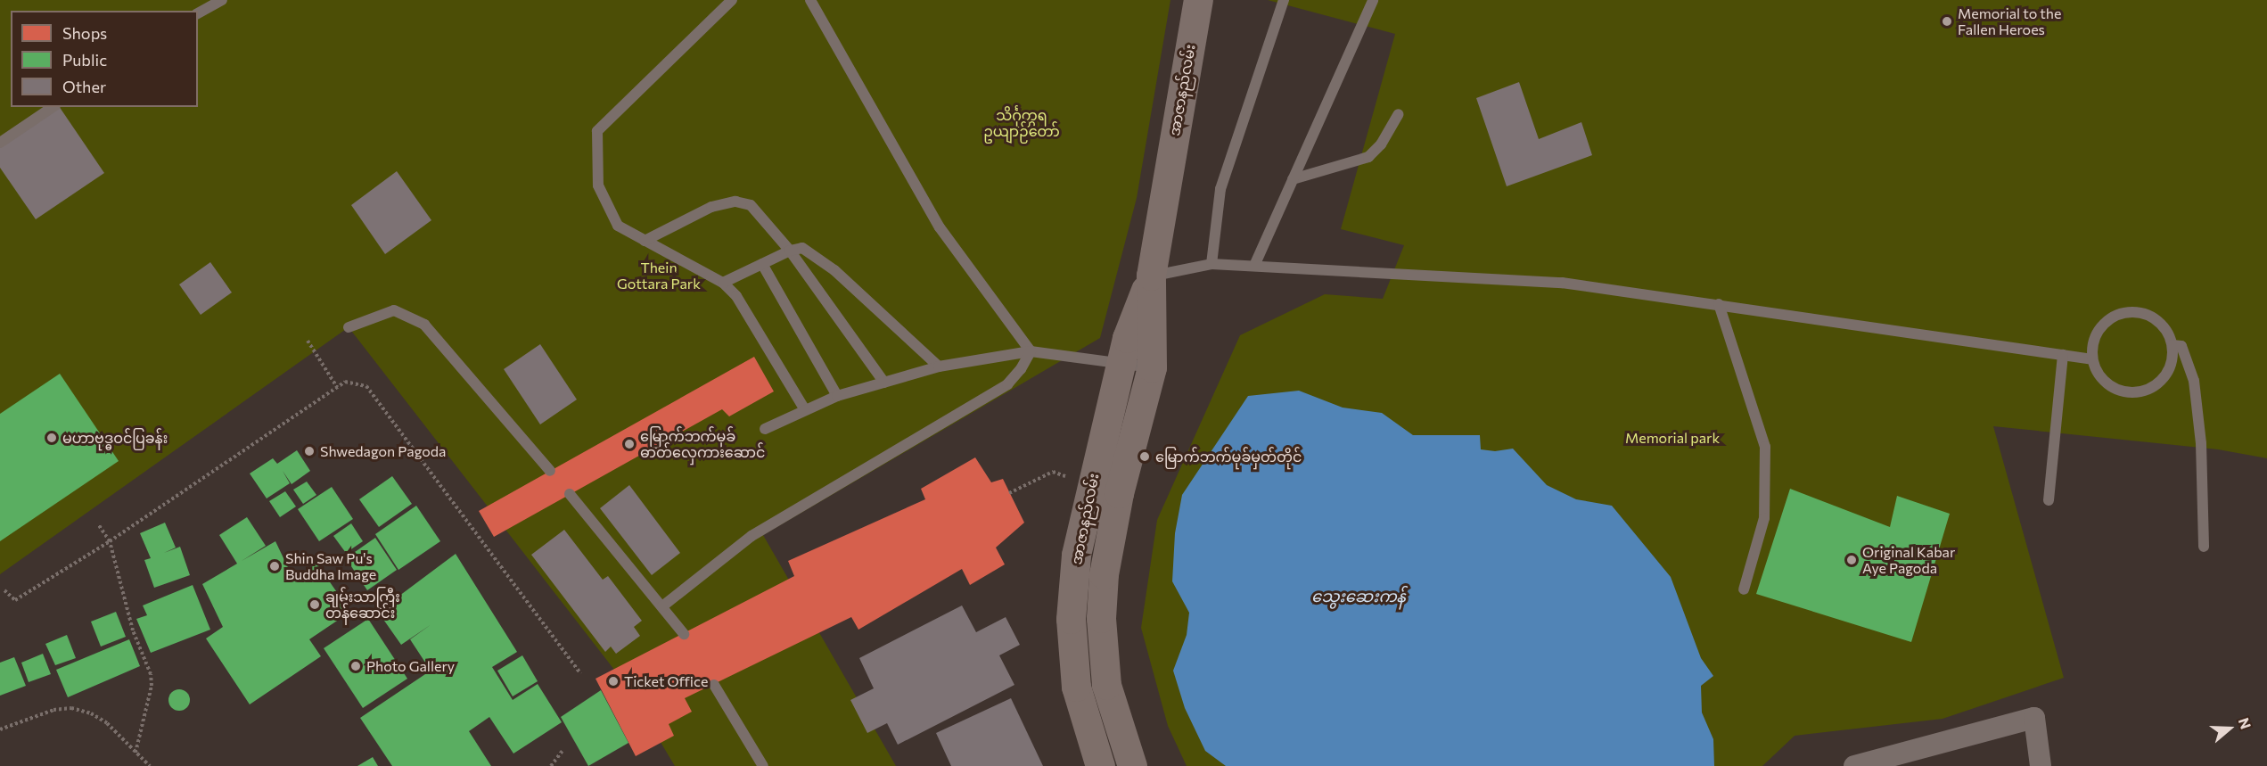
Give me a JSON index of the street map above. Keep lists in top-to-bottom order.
{
  "streets": {
    "main road": ["အာဇာနည်လမ်း"]
  },
  "water": ["သွေးဆေးကန်"],
  "parks": ["သိင်္ဂုတ္တရ ဥယျာဉ်တော်", "Thein Gottara Park", "Memorial park"],
  "places": [
    "Memorial to the Fallen Heroes",
    "မဟာဗုဒ္ဓဝင်ပြခန်း",
    "မြောက်ဘက်မုခ် ဓာတ်လှေကားဆောင်",
    "Shwedagon Pagoda",
    "မြောက်ဘက်မုခ်မှတ်တိုင်",
    "Original Kabar Aye Pagoda",
    "Shin Saw Pu's Buddha Image",
    "ချမ်းသာကြီး တန်ဆောင်း",
    "Photo Gallery",
    "Ticket Office"
  ],
  "legend": ["Shops", "Public", "Other"],
  "north": "right"
}
